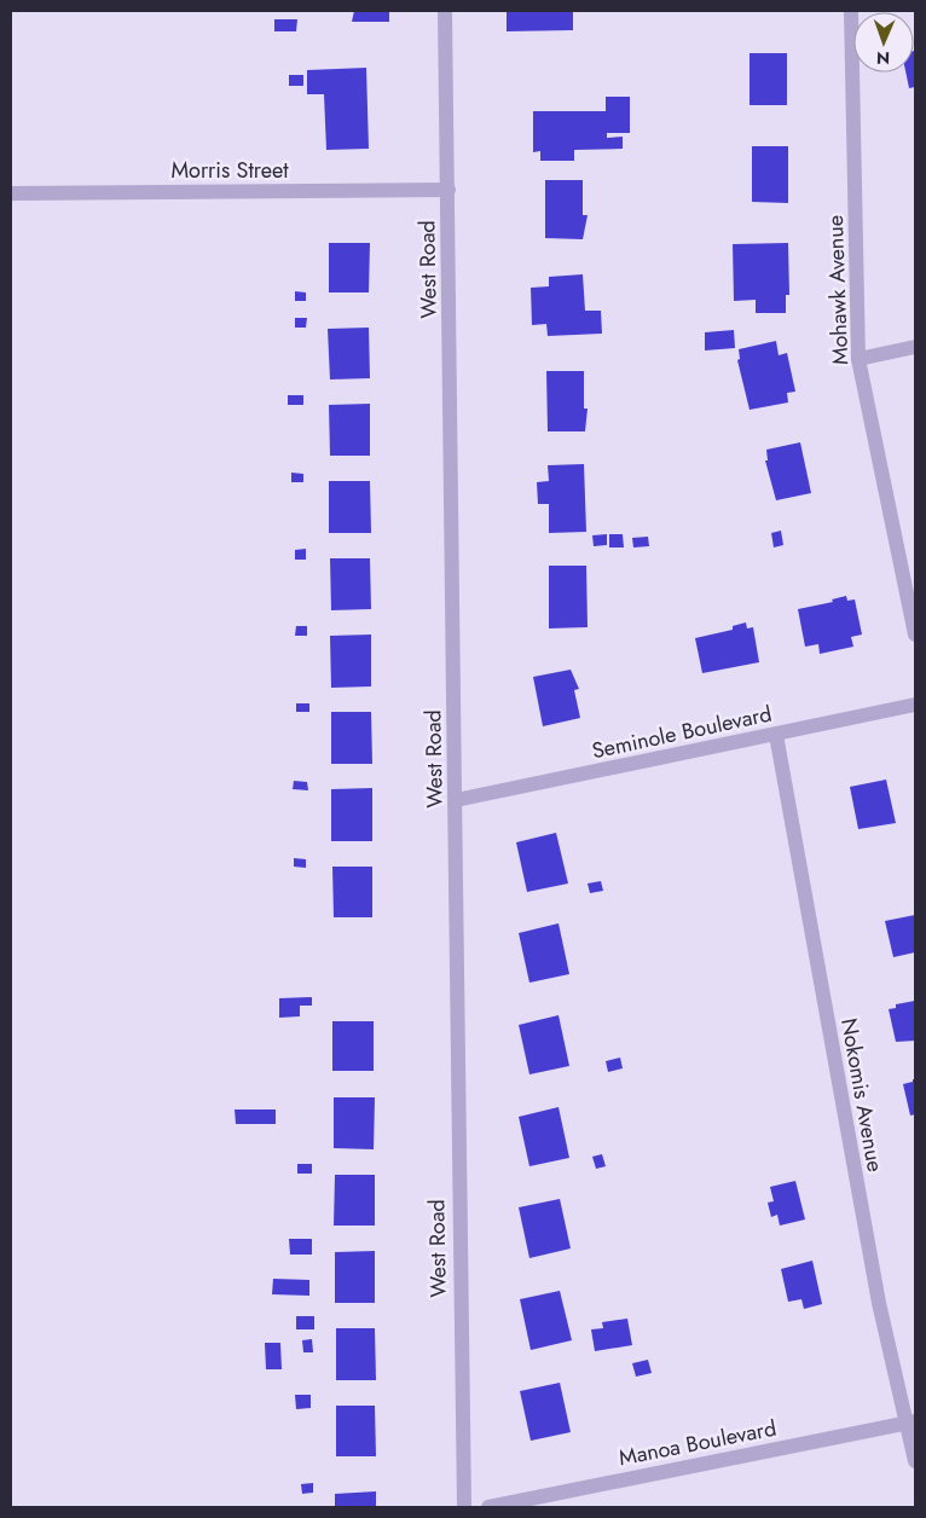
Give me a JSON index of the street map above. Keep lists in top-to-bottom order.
{
  "streets": {
    "street": [
      "Morris Street",
      "West Road",
      "Mohawk Avenue",
      "Seminole Boulevard",
      "Nokomis Avenue",
      "Manoa Boulevard"
    ]
  },
  "crossings": [
    ["Morris Street", "West Road"],
    ["West Road", "Seminole Boulevard"],
    ["Seminole Boulevard", "Nokomis Avenue"],
    ["Nokomis Avenue", "Manoa Boulevard"]
  ],
  "north": "bottom"
}
